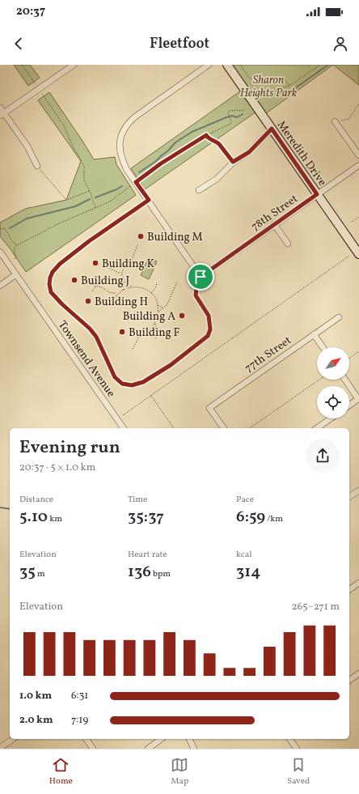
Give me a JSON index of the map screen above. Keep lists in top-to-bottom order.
{
  "streets": {
    "main road": ["Meredith Drive"],
    "street": ["78th Street", "77th Street", "Townsend Avenue"]
  },
  "crossings": [
    ["Meredith Drive", "78th Street"]
  ],
  "parks": ["Sharon Heights Park"],
  "places": [
    "Building M",
    "Building K",
    "Building J",
    "Building H",
    "Building A",
    "Building F"
  ],
  "north": "top right",
  "page": {
    "status": "20:37",
    "header": "Fleetfoot",
    "heading": ["Evening run", "20:37 · 5 × 1.0 km"],
    "stats": [
      ["Distance", "5.10 km"],
      ["Time", "35:37"],
      ["Pace", "6:59 /km"],
      ["Elevation", "35 m"],
      ["Heart rate", "136 bpm"],
      ["kcal", "314"]
    ],
    "chart": ["Elevation", "265–271 m"],
    "list": [
      {
        "name": "1.0 km",
        "note": "6:31"
      },
      {
        "name": "2.0 km",
        "note": "7:19"
      }
    ],
    "tabs": ["Home", "Map", "Saved"]
  }
}
